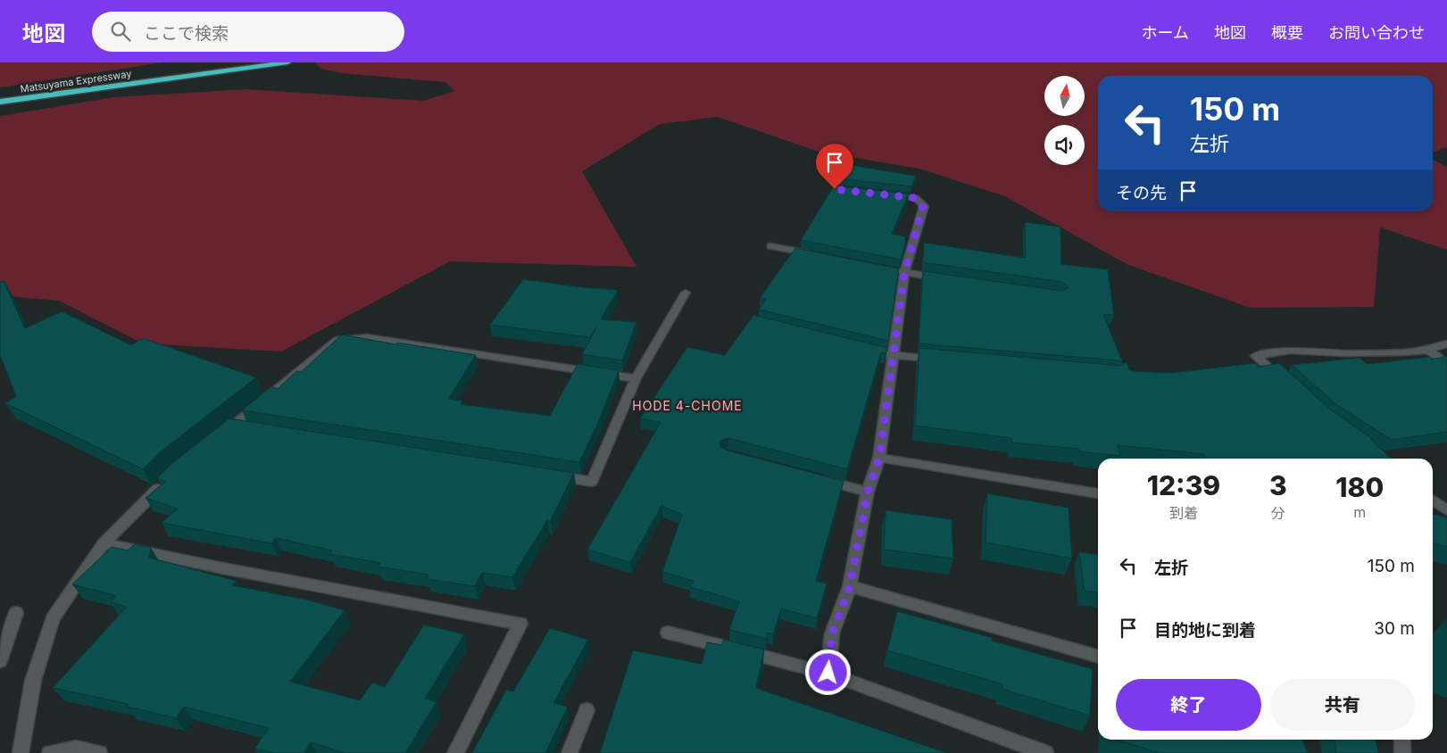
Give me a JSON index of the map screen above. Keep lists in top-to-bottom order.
{
  "streets": {
    "highway": ["Matsuyama Expressway"]
  },
  "districts": ["HODE 4-CHOME"],
  "north": "top",
  "page": {
    "header": "地図",
    "search": "ここで検索",
    "nav": [
      "ホーム",
      "地図",
      "概要",
      "お問い合わせ"
    ],
    "turn": ["150 m", "左折"],
    "then": "その先",
    "eta": [
      "12:39",
      "到着",
      "3",
      "分",
      "180",
      "m"
    ],
    "list": [
      {
        "name": "左折",
        "value": "150 m"
      },
      {
        "name": "目的地に到着",
        "value": "30 m"
      }
    ],
    "buttons": ["終了", "共有"]
  }
}
